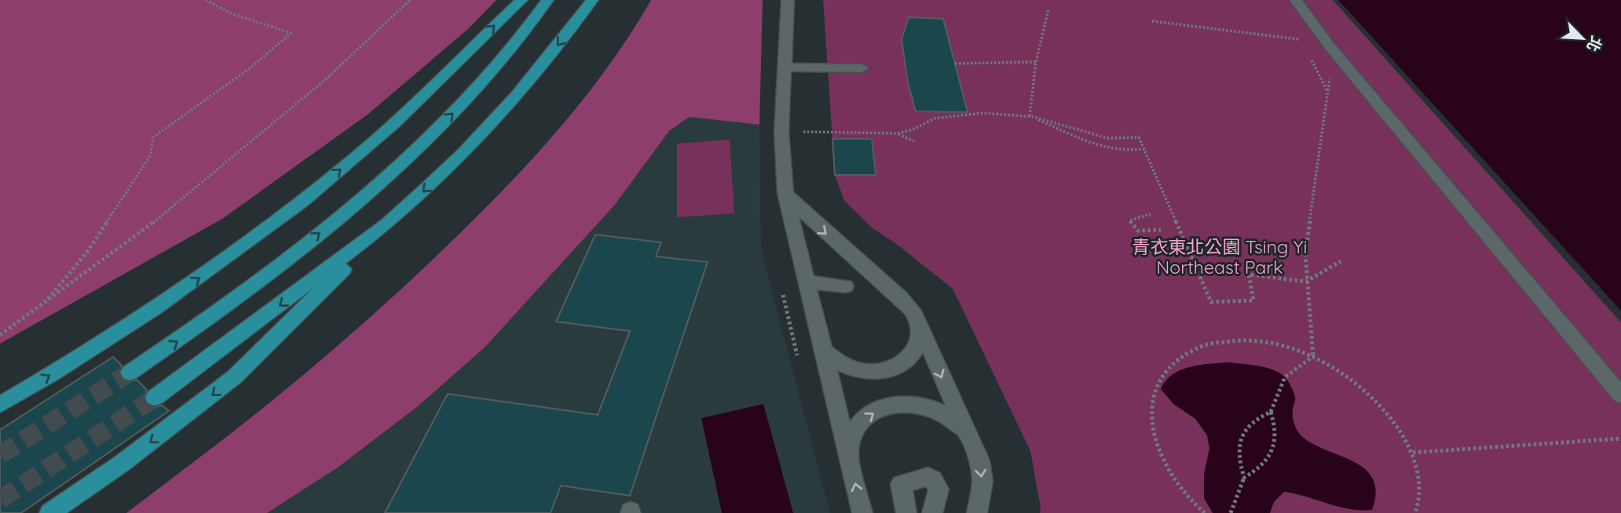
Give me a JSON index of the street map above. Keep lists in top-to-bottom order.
{
  "parks": ["青衣東北公園 Tsing Yi Northeast Park"],
  "north": "bottom right"
}
